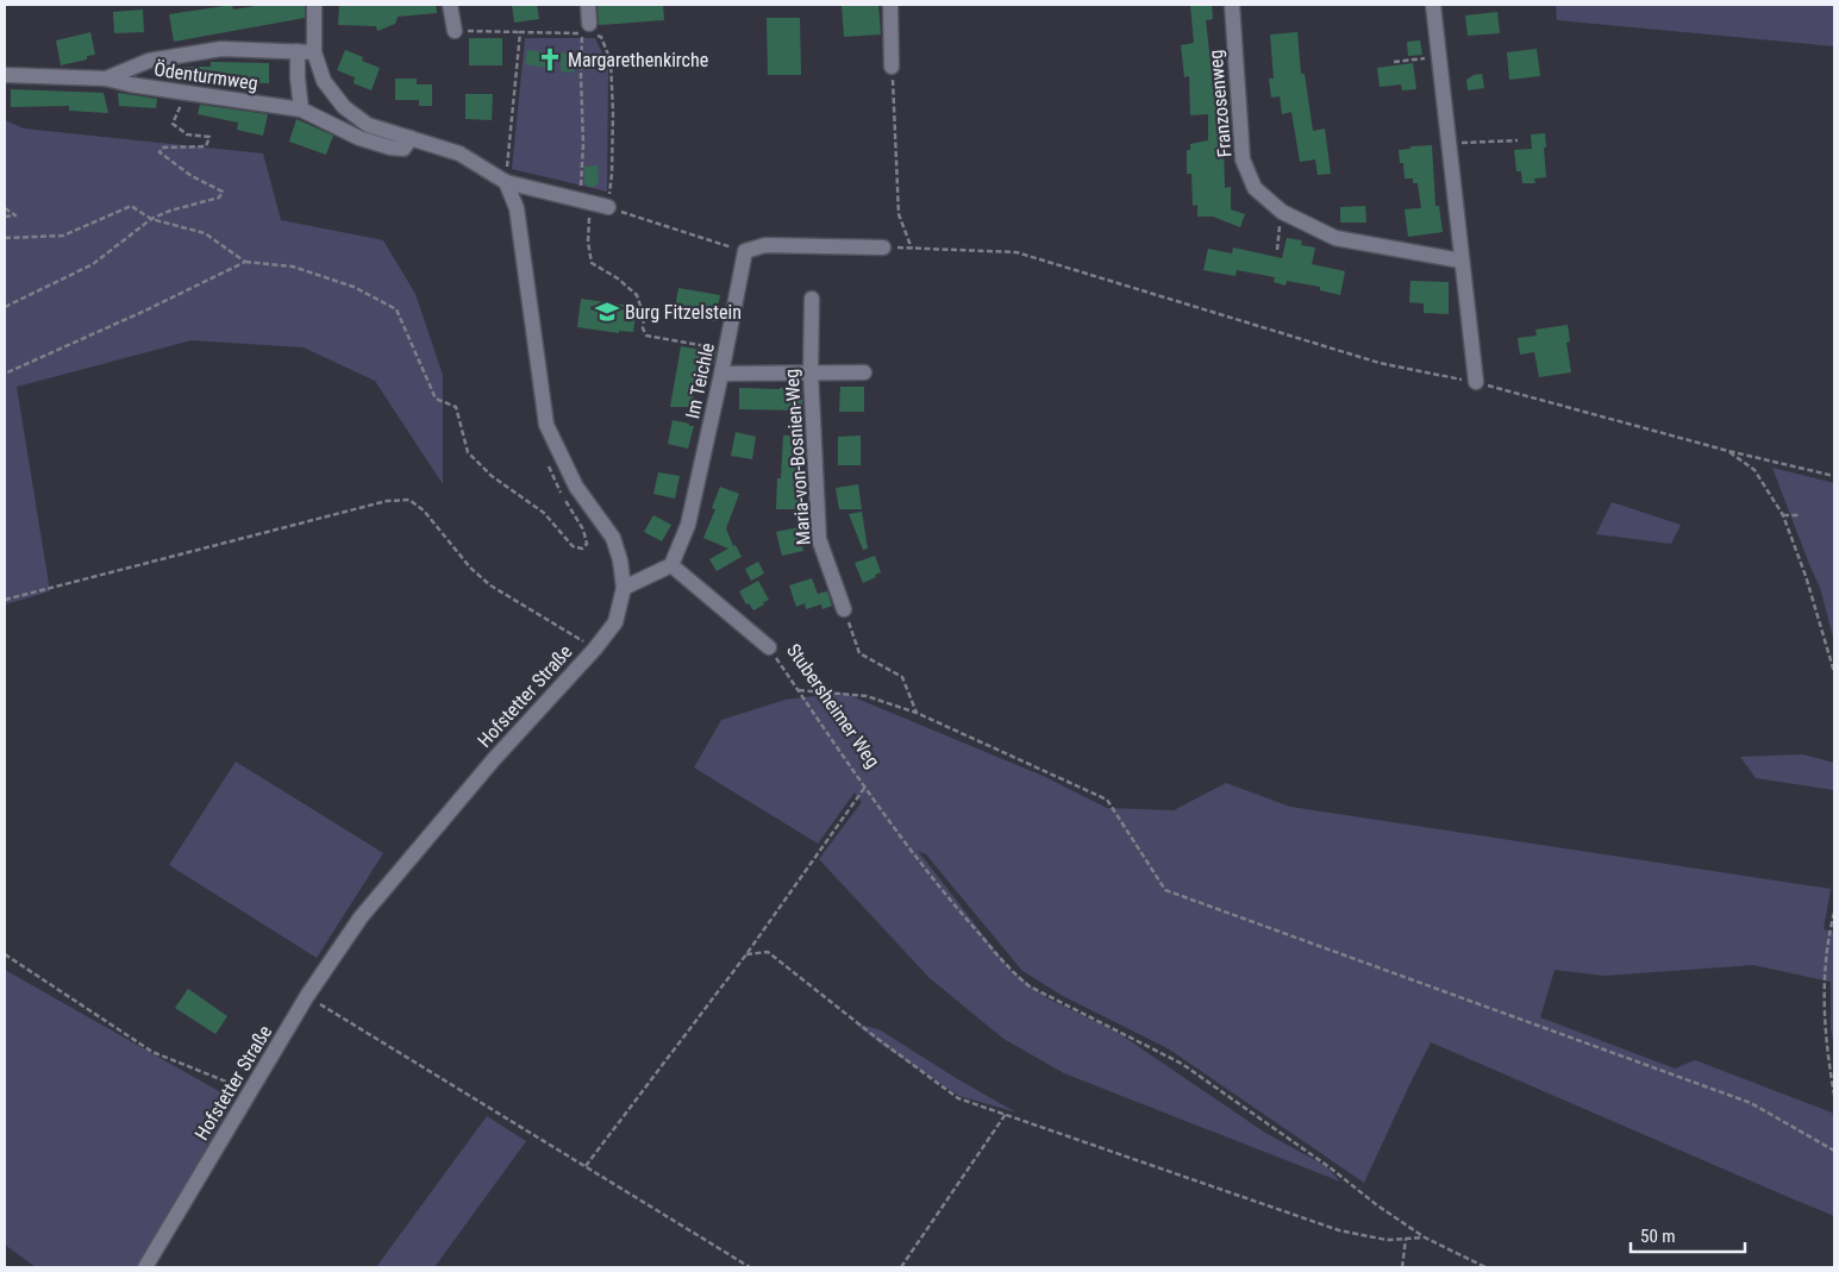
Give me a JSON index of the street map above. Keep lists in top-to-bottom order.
{
  "streets": {
    "street": [
      "Ödenturmweg",
      "Franzosenweg",
      "Im Teichle",
      "Maria-von-Bosnien-Weg",
      "Hofstetter Straße",
      "Stubersheimer Weg"
    ]
  },
  "crossings": [
    ["Im Teichle", "Stubersheimer Weg"]
  ],
  "places": {
    "church": ["Margarethenkirche"],
    "school or university": ["Burg Fitzelstein"]
  },
  "scale_bar": "50 m"
}
